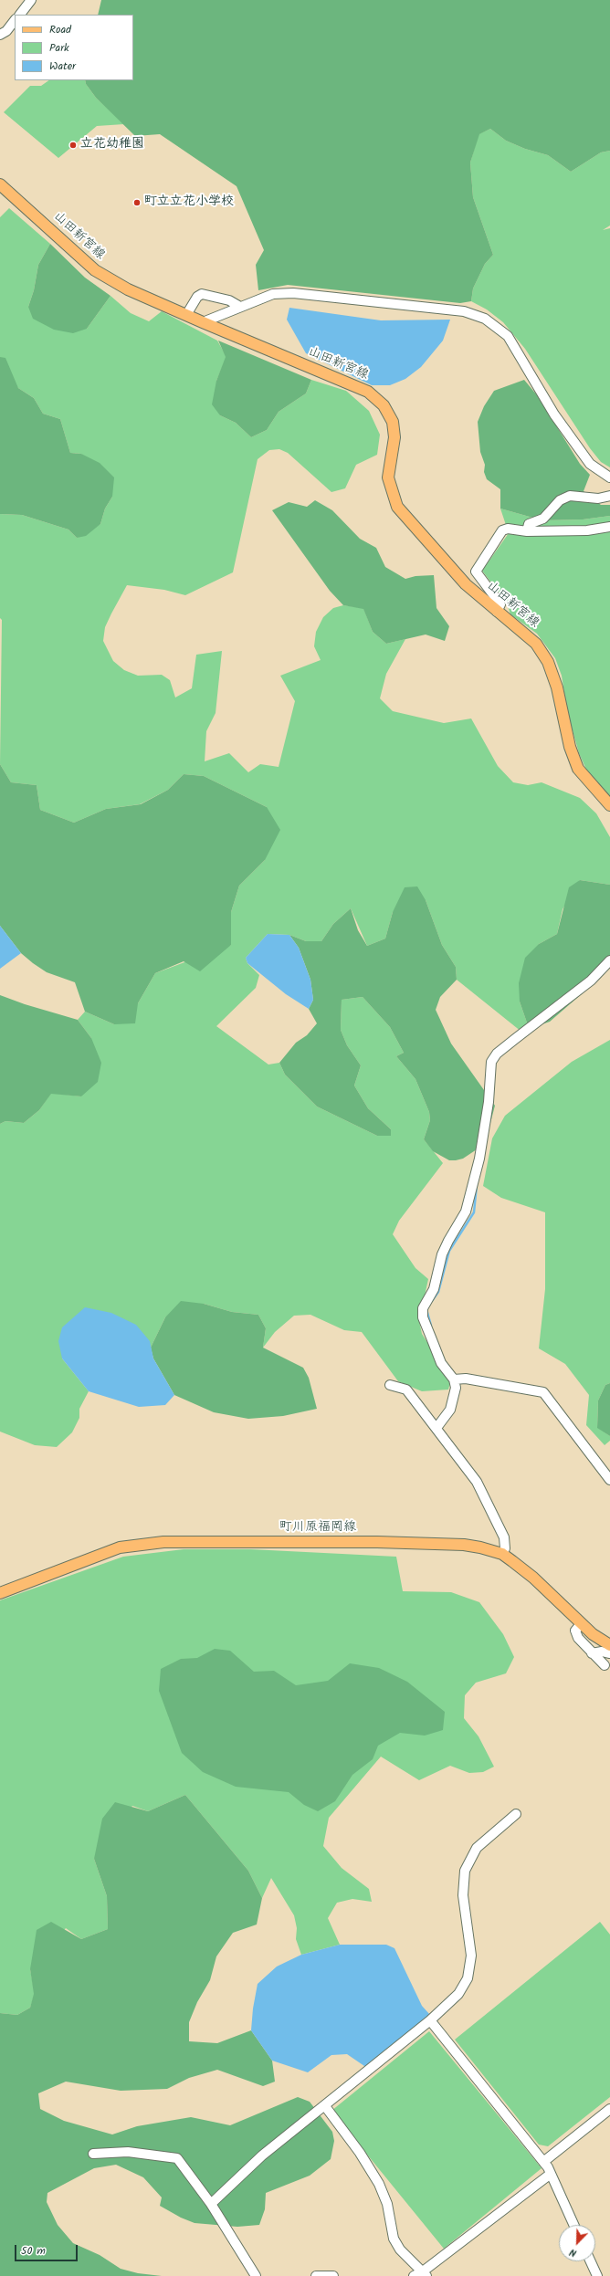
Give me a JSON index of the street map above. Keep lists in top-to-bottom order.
{
  "streets": {
    "main road": ["山田新宮線", "町川原福岡線"]
  },
  "places": ["立花幼稚園", "町立立花小学校"],
  "legend": ["Road", "Park", "Water"],
  "scale_bar": "50 m",
  "north": "bottom left"
}
